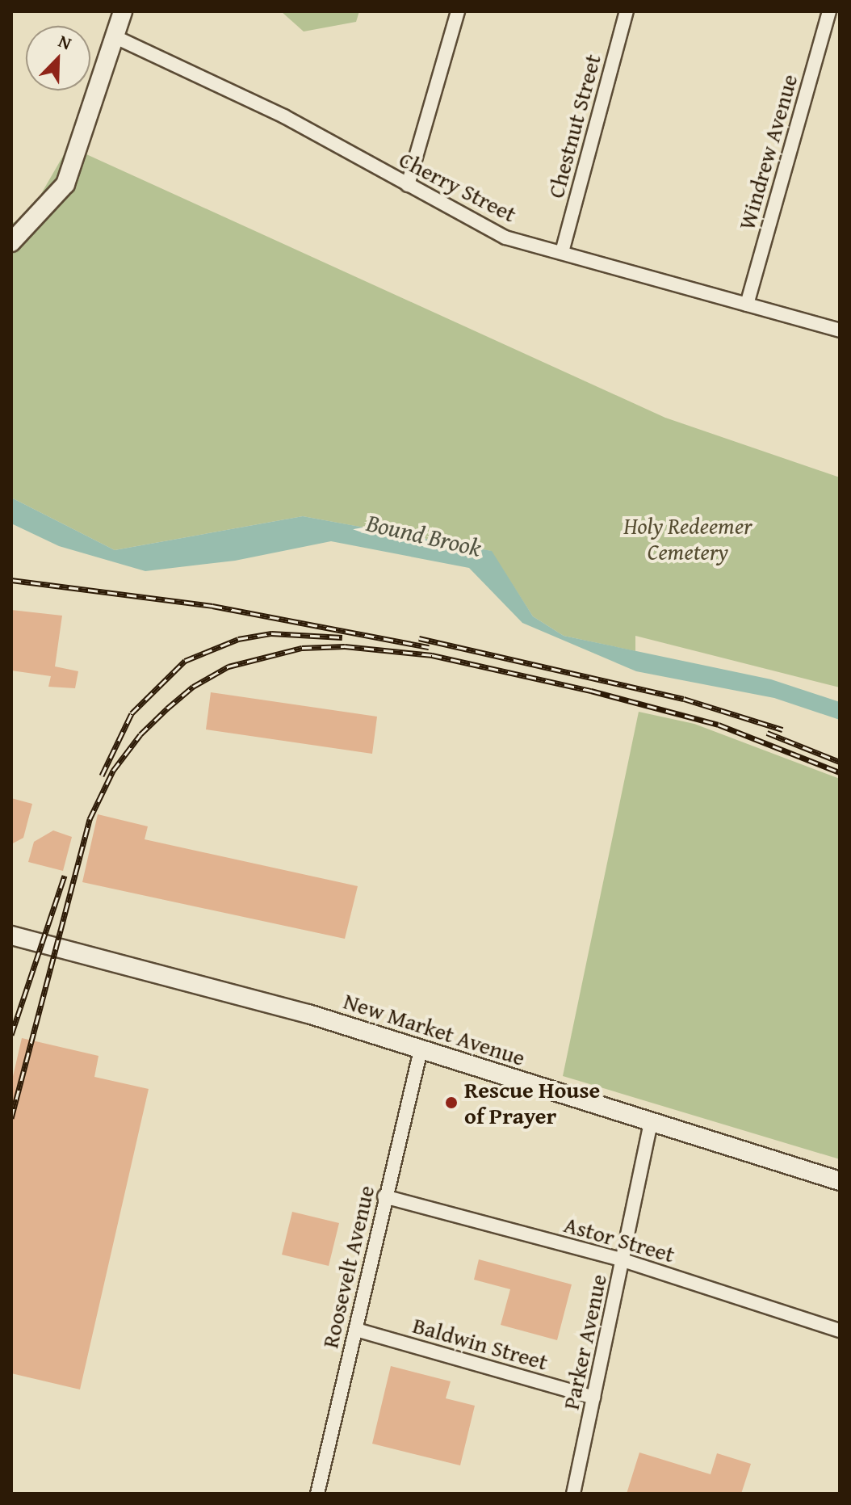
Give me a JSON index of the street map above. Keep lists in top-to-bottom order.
{
  "streets": {
    "main road": ["New Market Avenue"],
    "street": [
      "Chestnut Street",
      "Windrew Avenue",
      "Cherry Street",
      "Astor Street",
      "Roosevelt Avenue",
      "Parker Avenue",
      "Baldwin Street"
    ]
  },
  "crossings": [
    ["Chestnut Street", "Cherry Street"],
    ["Windrew Avenue", "Cherry Street"],
    ["New Market Avenue", "Roosevelt Avenue"],
    ["New Market Avenue", "Parker Avenue"],
    ["Astor Street", "Roosevelt Avenue"],
    ["Astor Street", "Parker Avenue"],
    ["Roosevelt Avenue", "Baldwin Street"],
    ["Parker Avenue", "Baldwin Street"]
  ],
  "water": ["Bound Brook"],
  "parks": ["Holy Redeemer Cemetery"],
  "places": ["Rescue House of Prayer"],
  "north": "top right"
}
